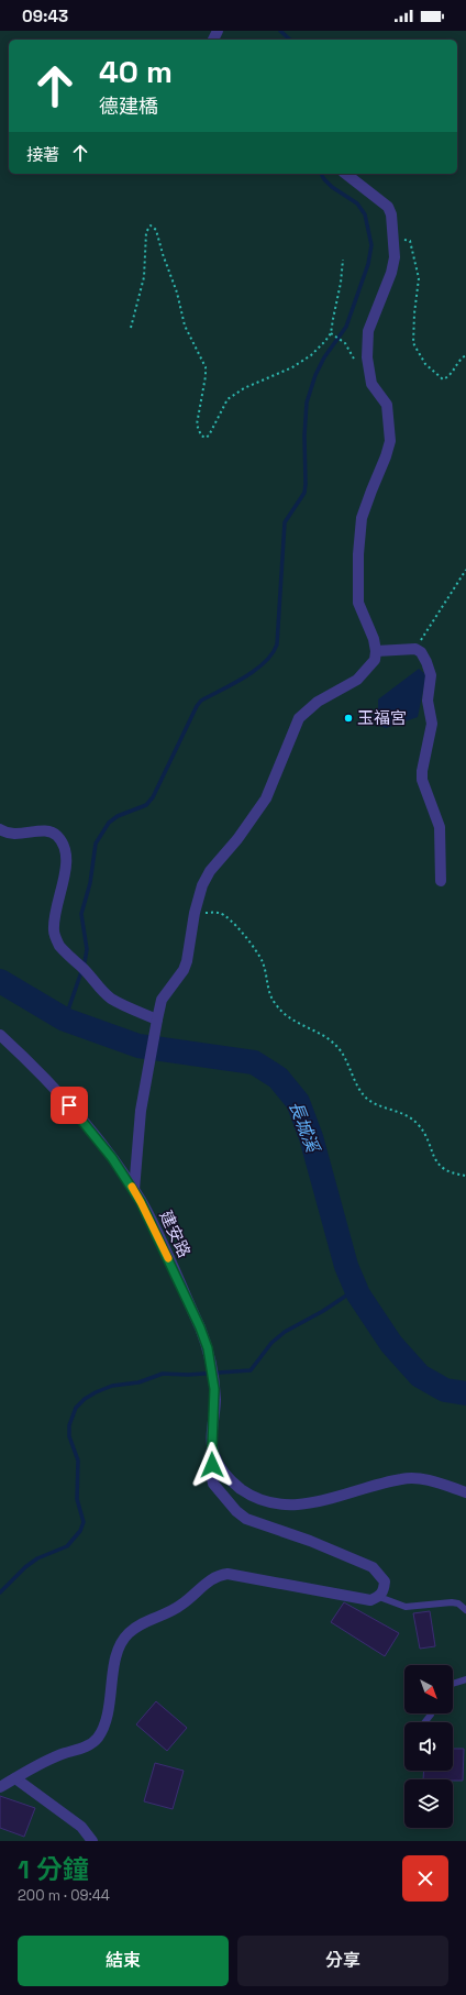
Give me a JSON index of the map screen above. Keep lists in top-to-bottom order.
{
  "streets": {
    "street": ["建安路"]
  },
  "water": ["長城溪"],
  "places": ["玉福宮"],
  "north": "bottom right",
  "page": {
    "status": "09:43",
    "turn": ["40 m", "德建橋"],
    "then": "接著",
    "heading": ["1 分鐘", "200 m · 09:44"],
    "buttons": ["結束", "分享"]
  }
}
